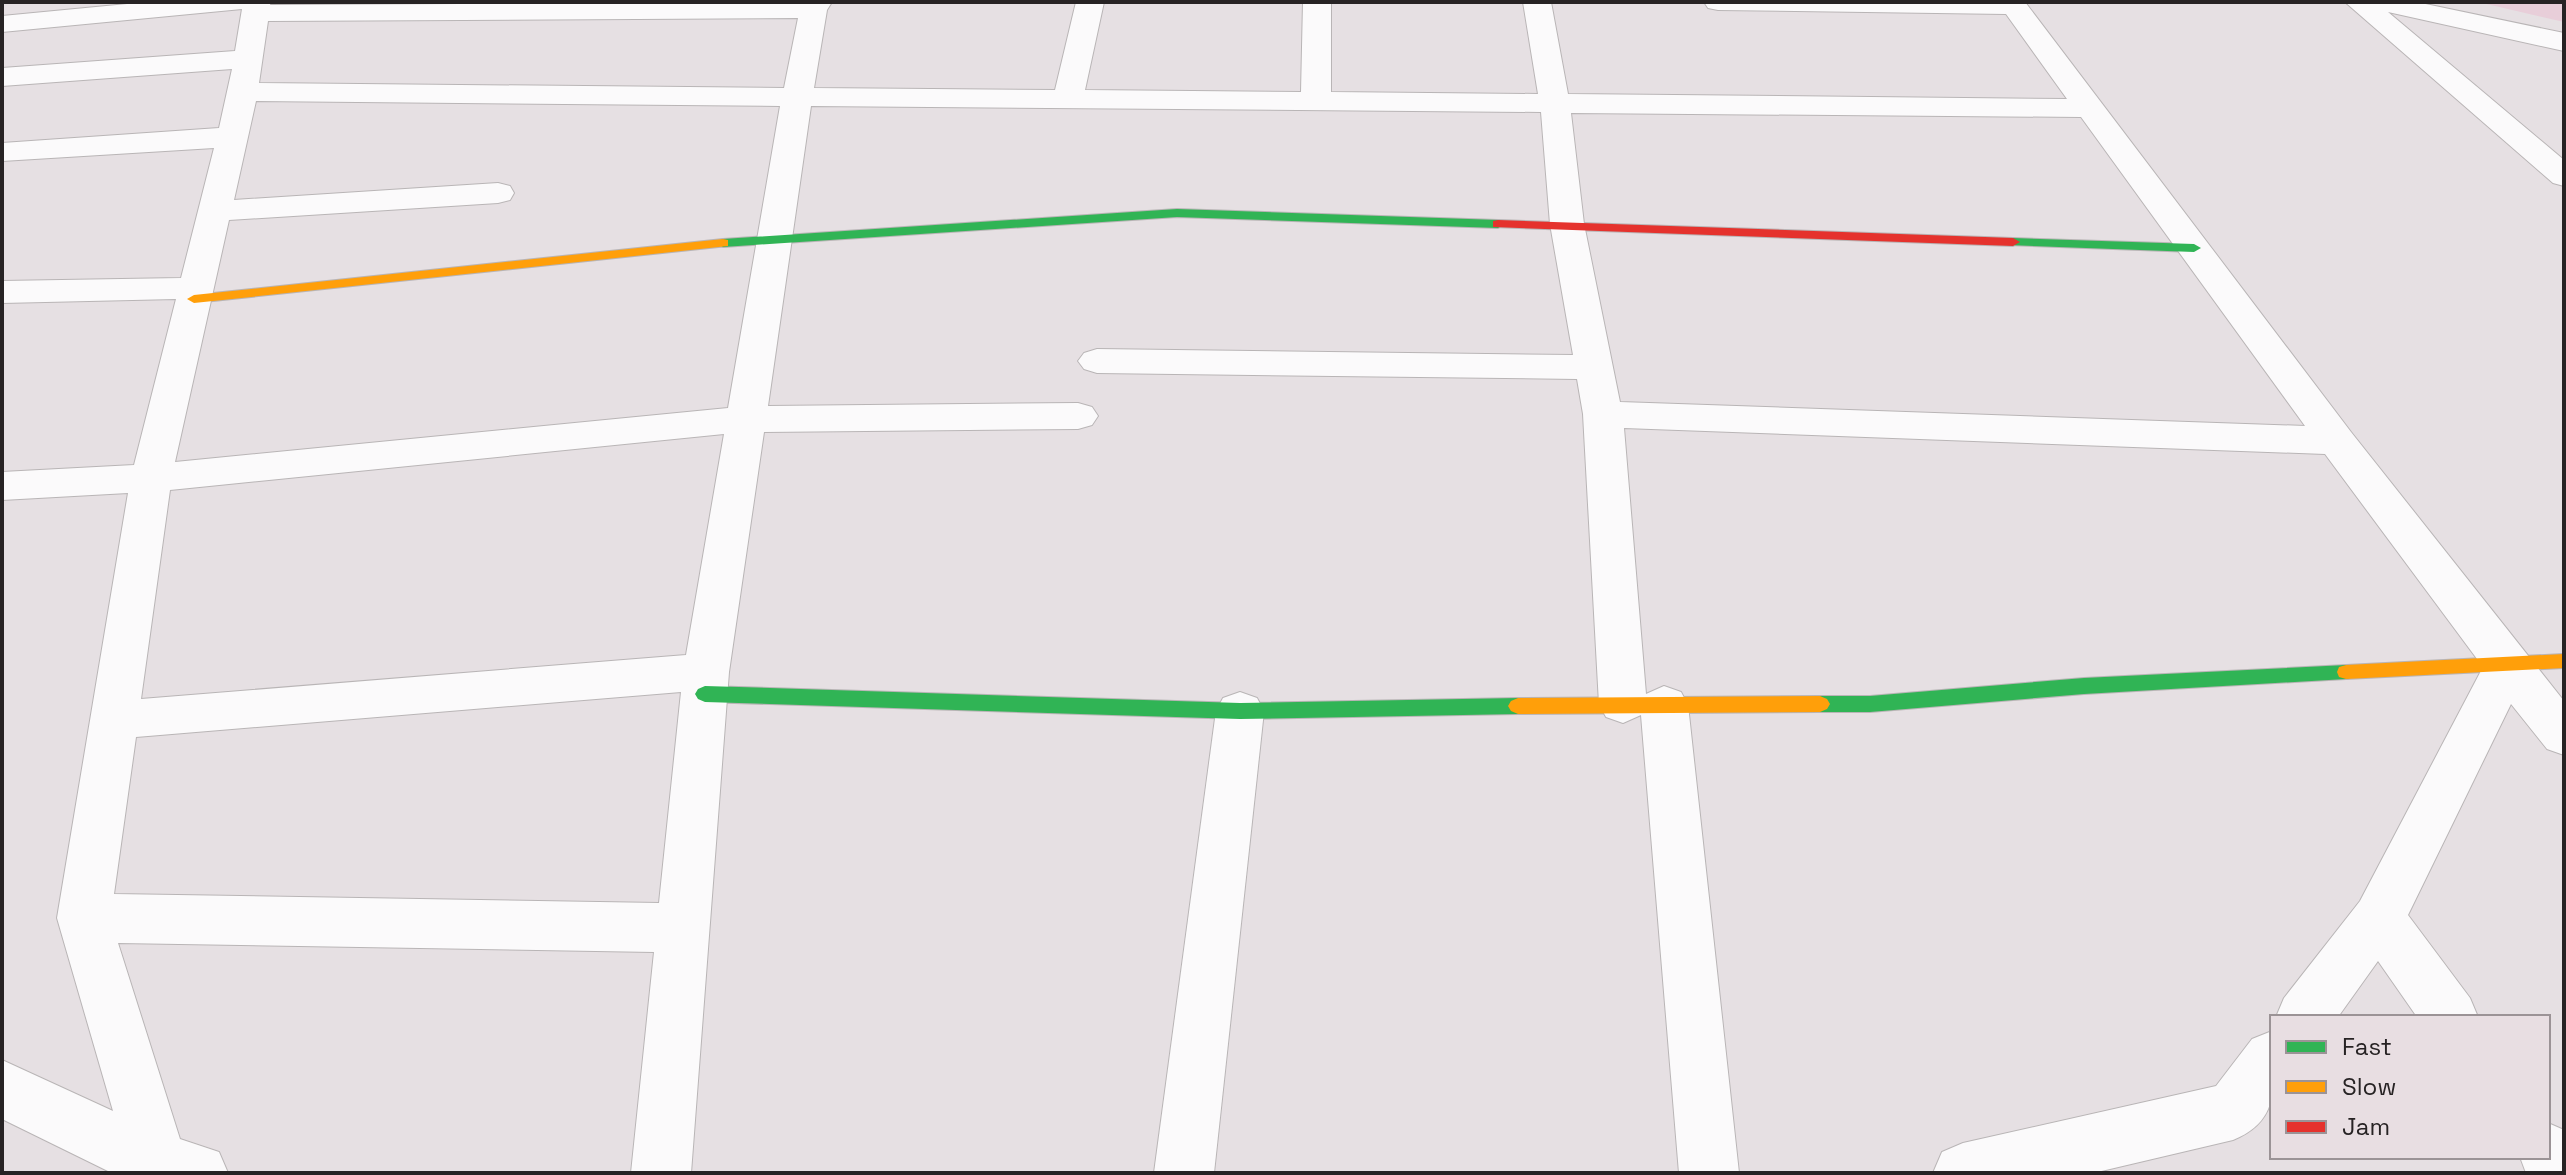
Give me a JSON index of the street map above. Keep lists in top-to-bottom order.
{
  "legend": ["Fast", "Slow", "Jam"]
}
